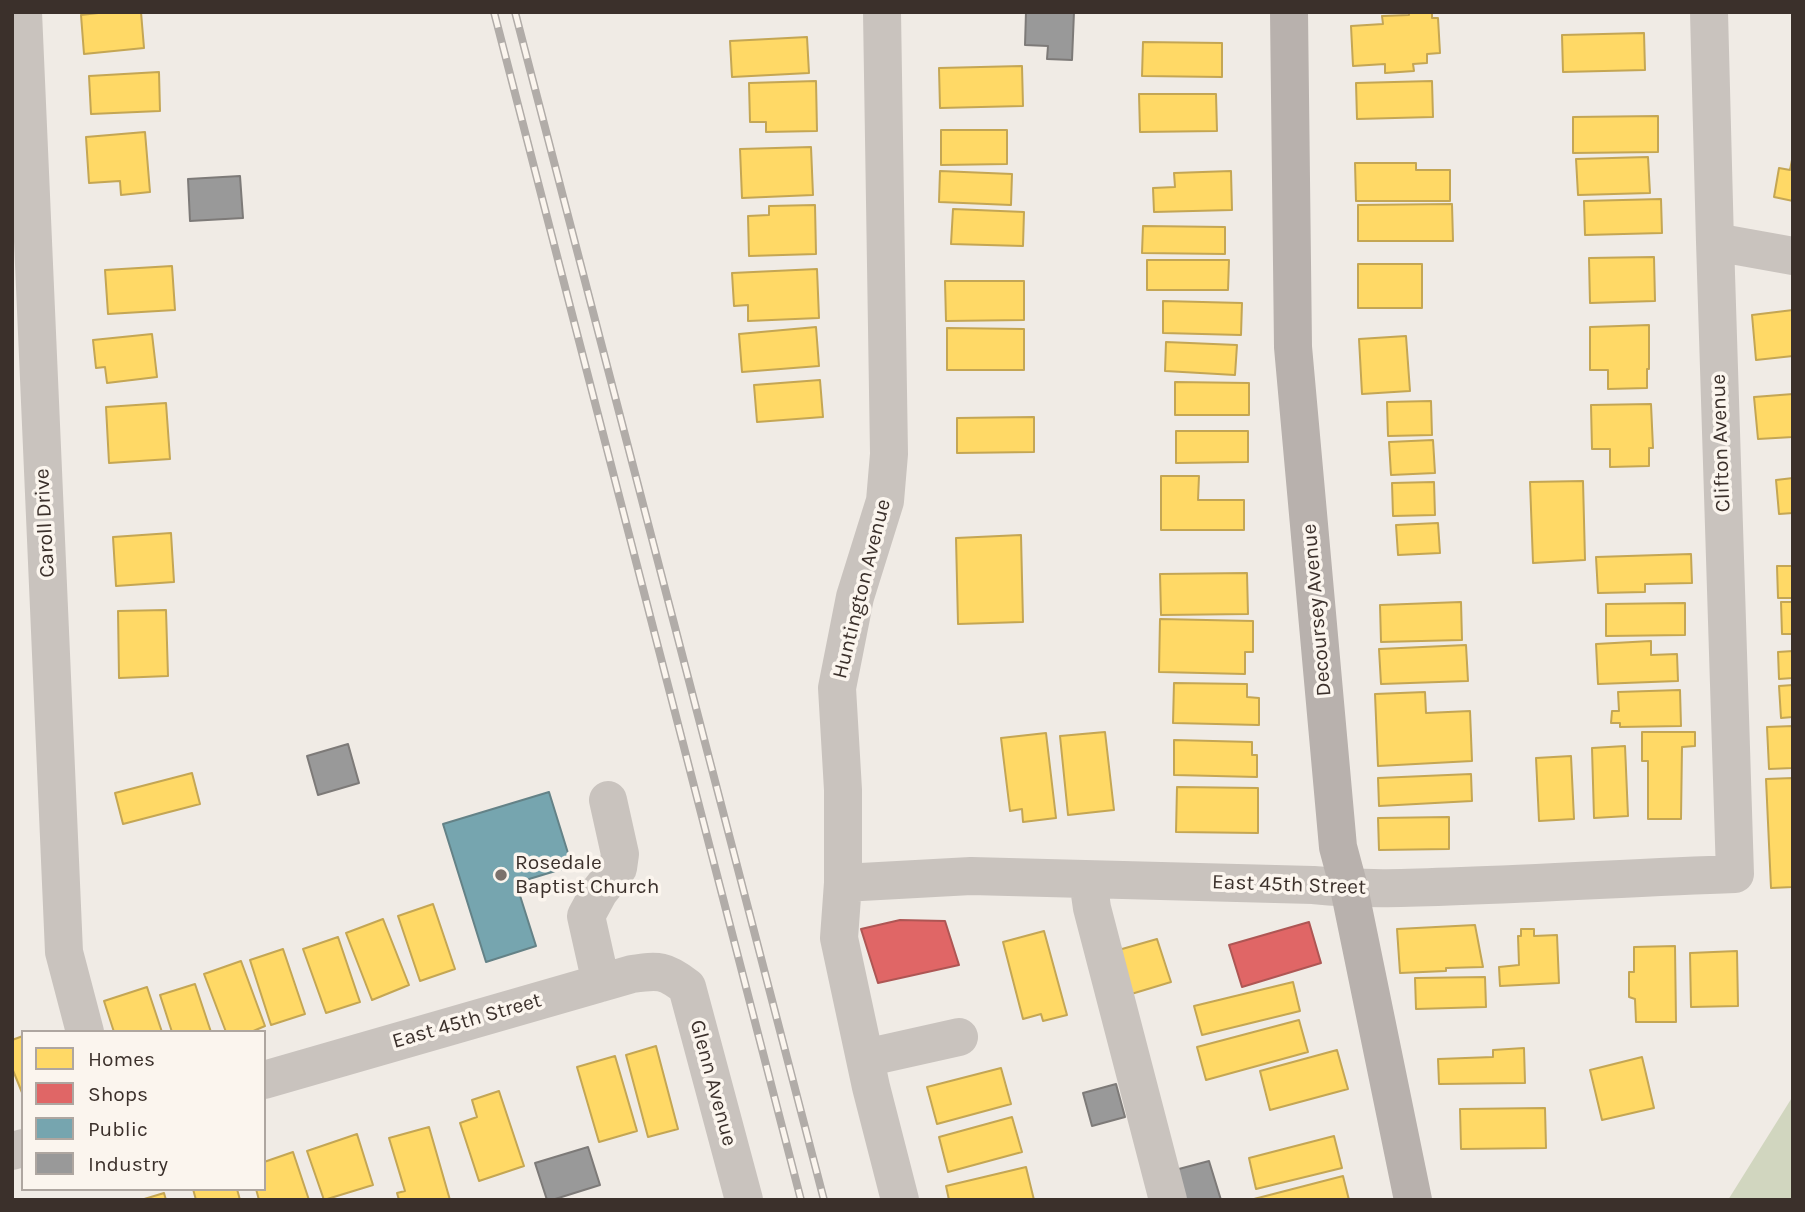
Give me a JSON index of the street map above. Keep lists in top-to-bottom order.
{
  "streets": {
    "main road": ["Decoursey Avenue"],
    "street": [
      "Clifton Avenue",
      "Caroll Drive",
      "Huntington Avenue",
      "East 45th Street",
      "Glenn Avenue"
    ]
  },
  "crossings": [
    ["Clifton Avenue", "East 45th Street"],
    ["Huntington Avenue", "East 45th Street"],
    ["Decoursey Avenue", "East 45th Street"],
    ["East 45th Street", "Glenn Avenue"]
  ],
  "places": ["Rosedale Baptist Church"],
  "legend": [
    "Homes",
    "Shops",
    "Public",
    "Industry"
  ]
}
